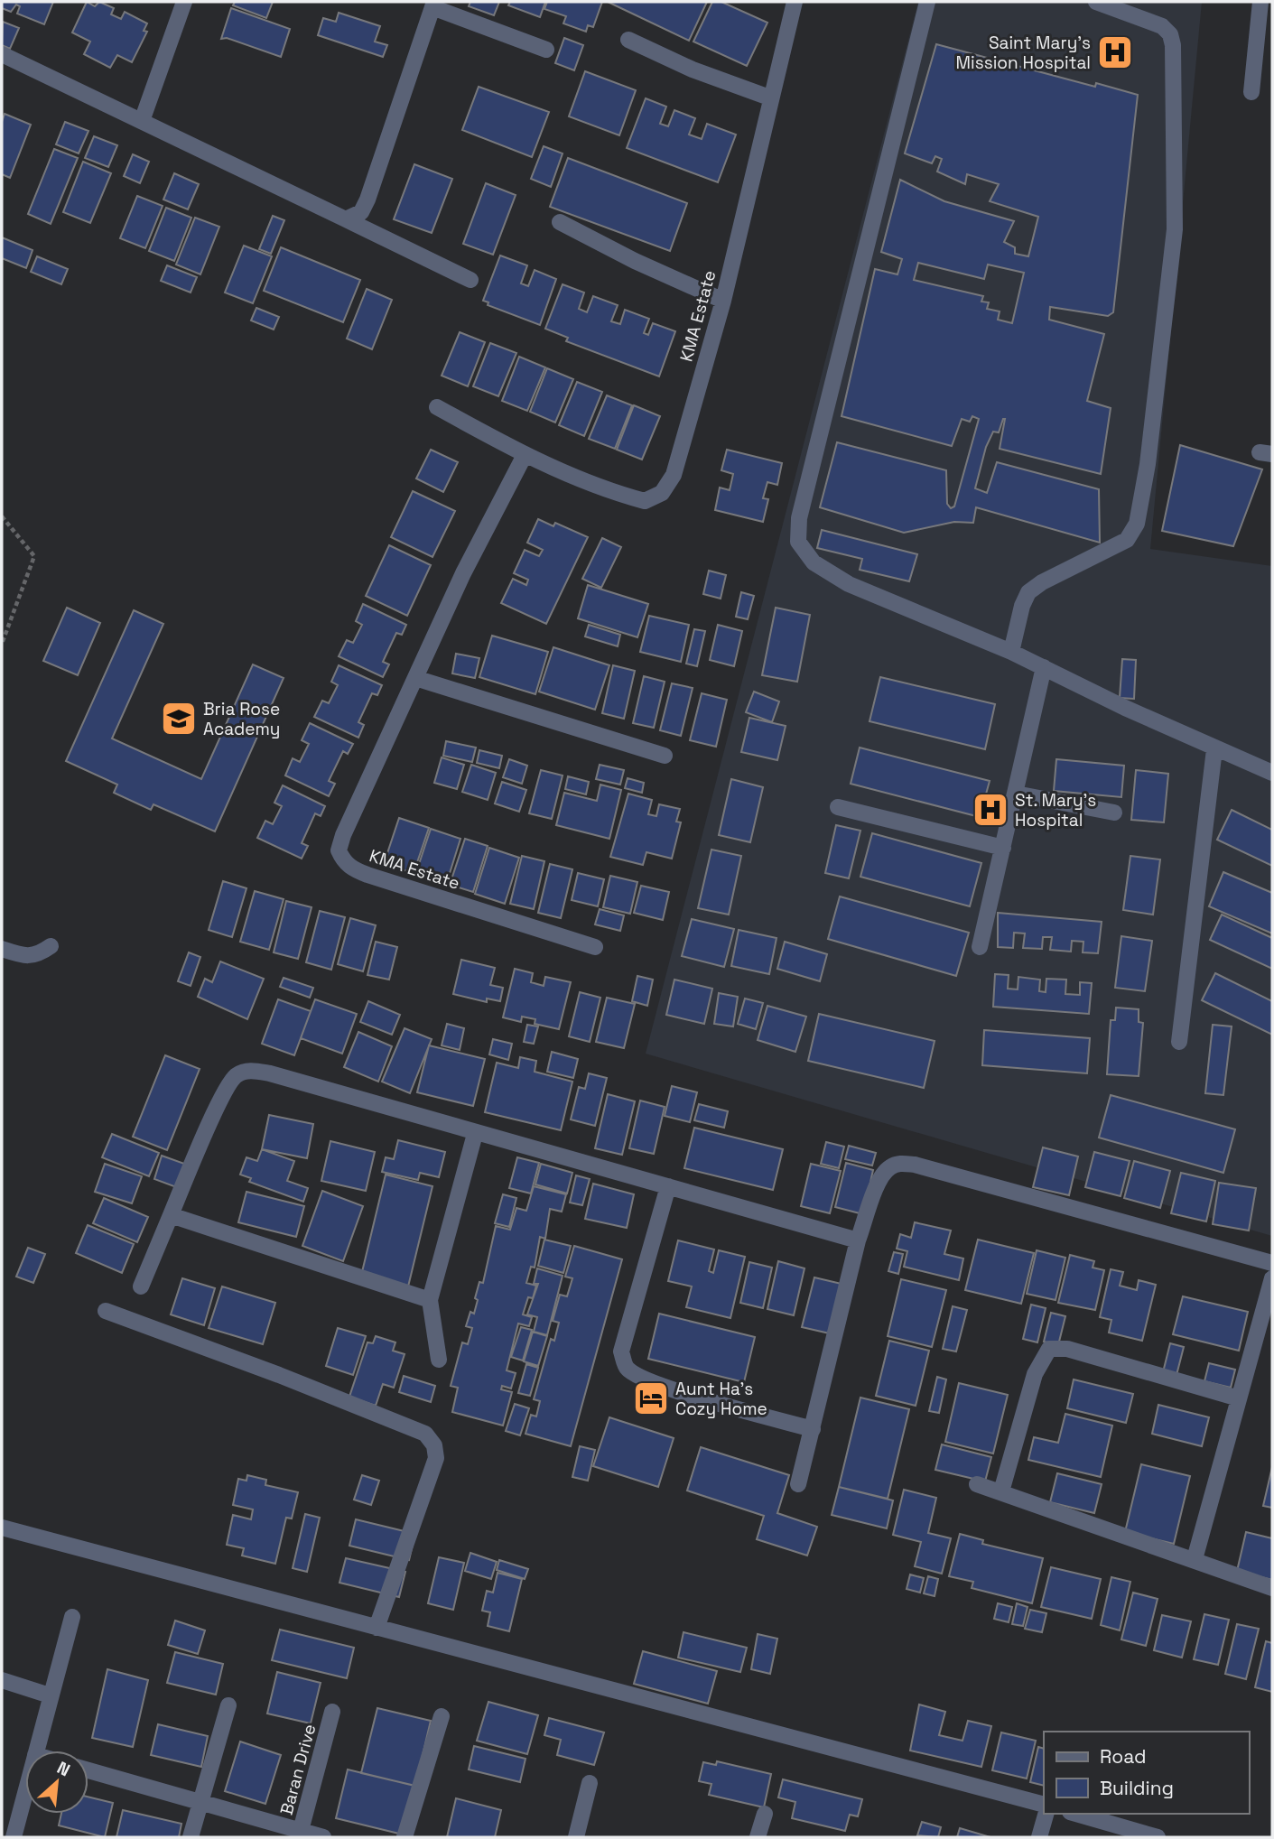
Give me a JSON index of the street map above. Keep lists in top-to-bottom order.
{
  "streets": {
    "street": ["KMA Estate", "Baran Drive"]
  },
  "places": {
    "hospital": ["Saint Mary's Mission Hospital", "St. Mary's Hospital"],
    "school or university": ["Bria Rose Academy"],
    "hotel": ["Aunt Ha's Cozy Home"]
  },
  "legend": ["Road", "Building"],
  "north": "top right"
}
